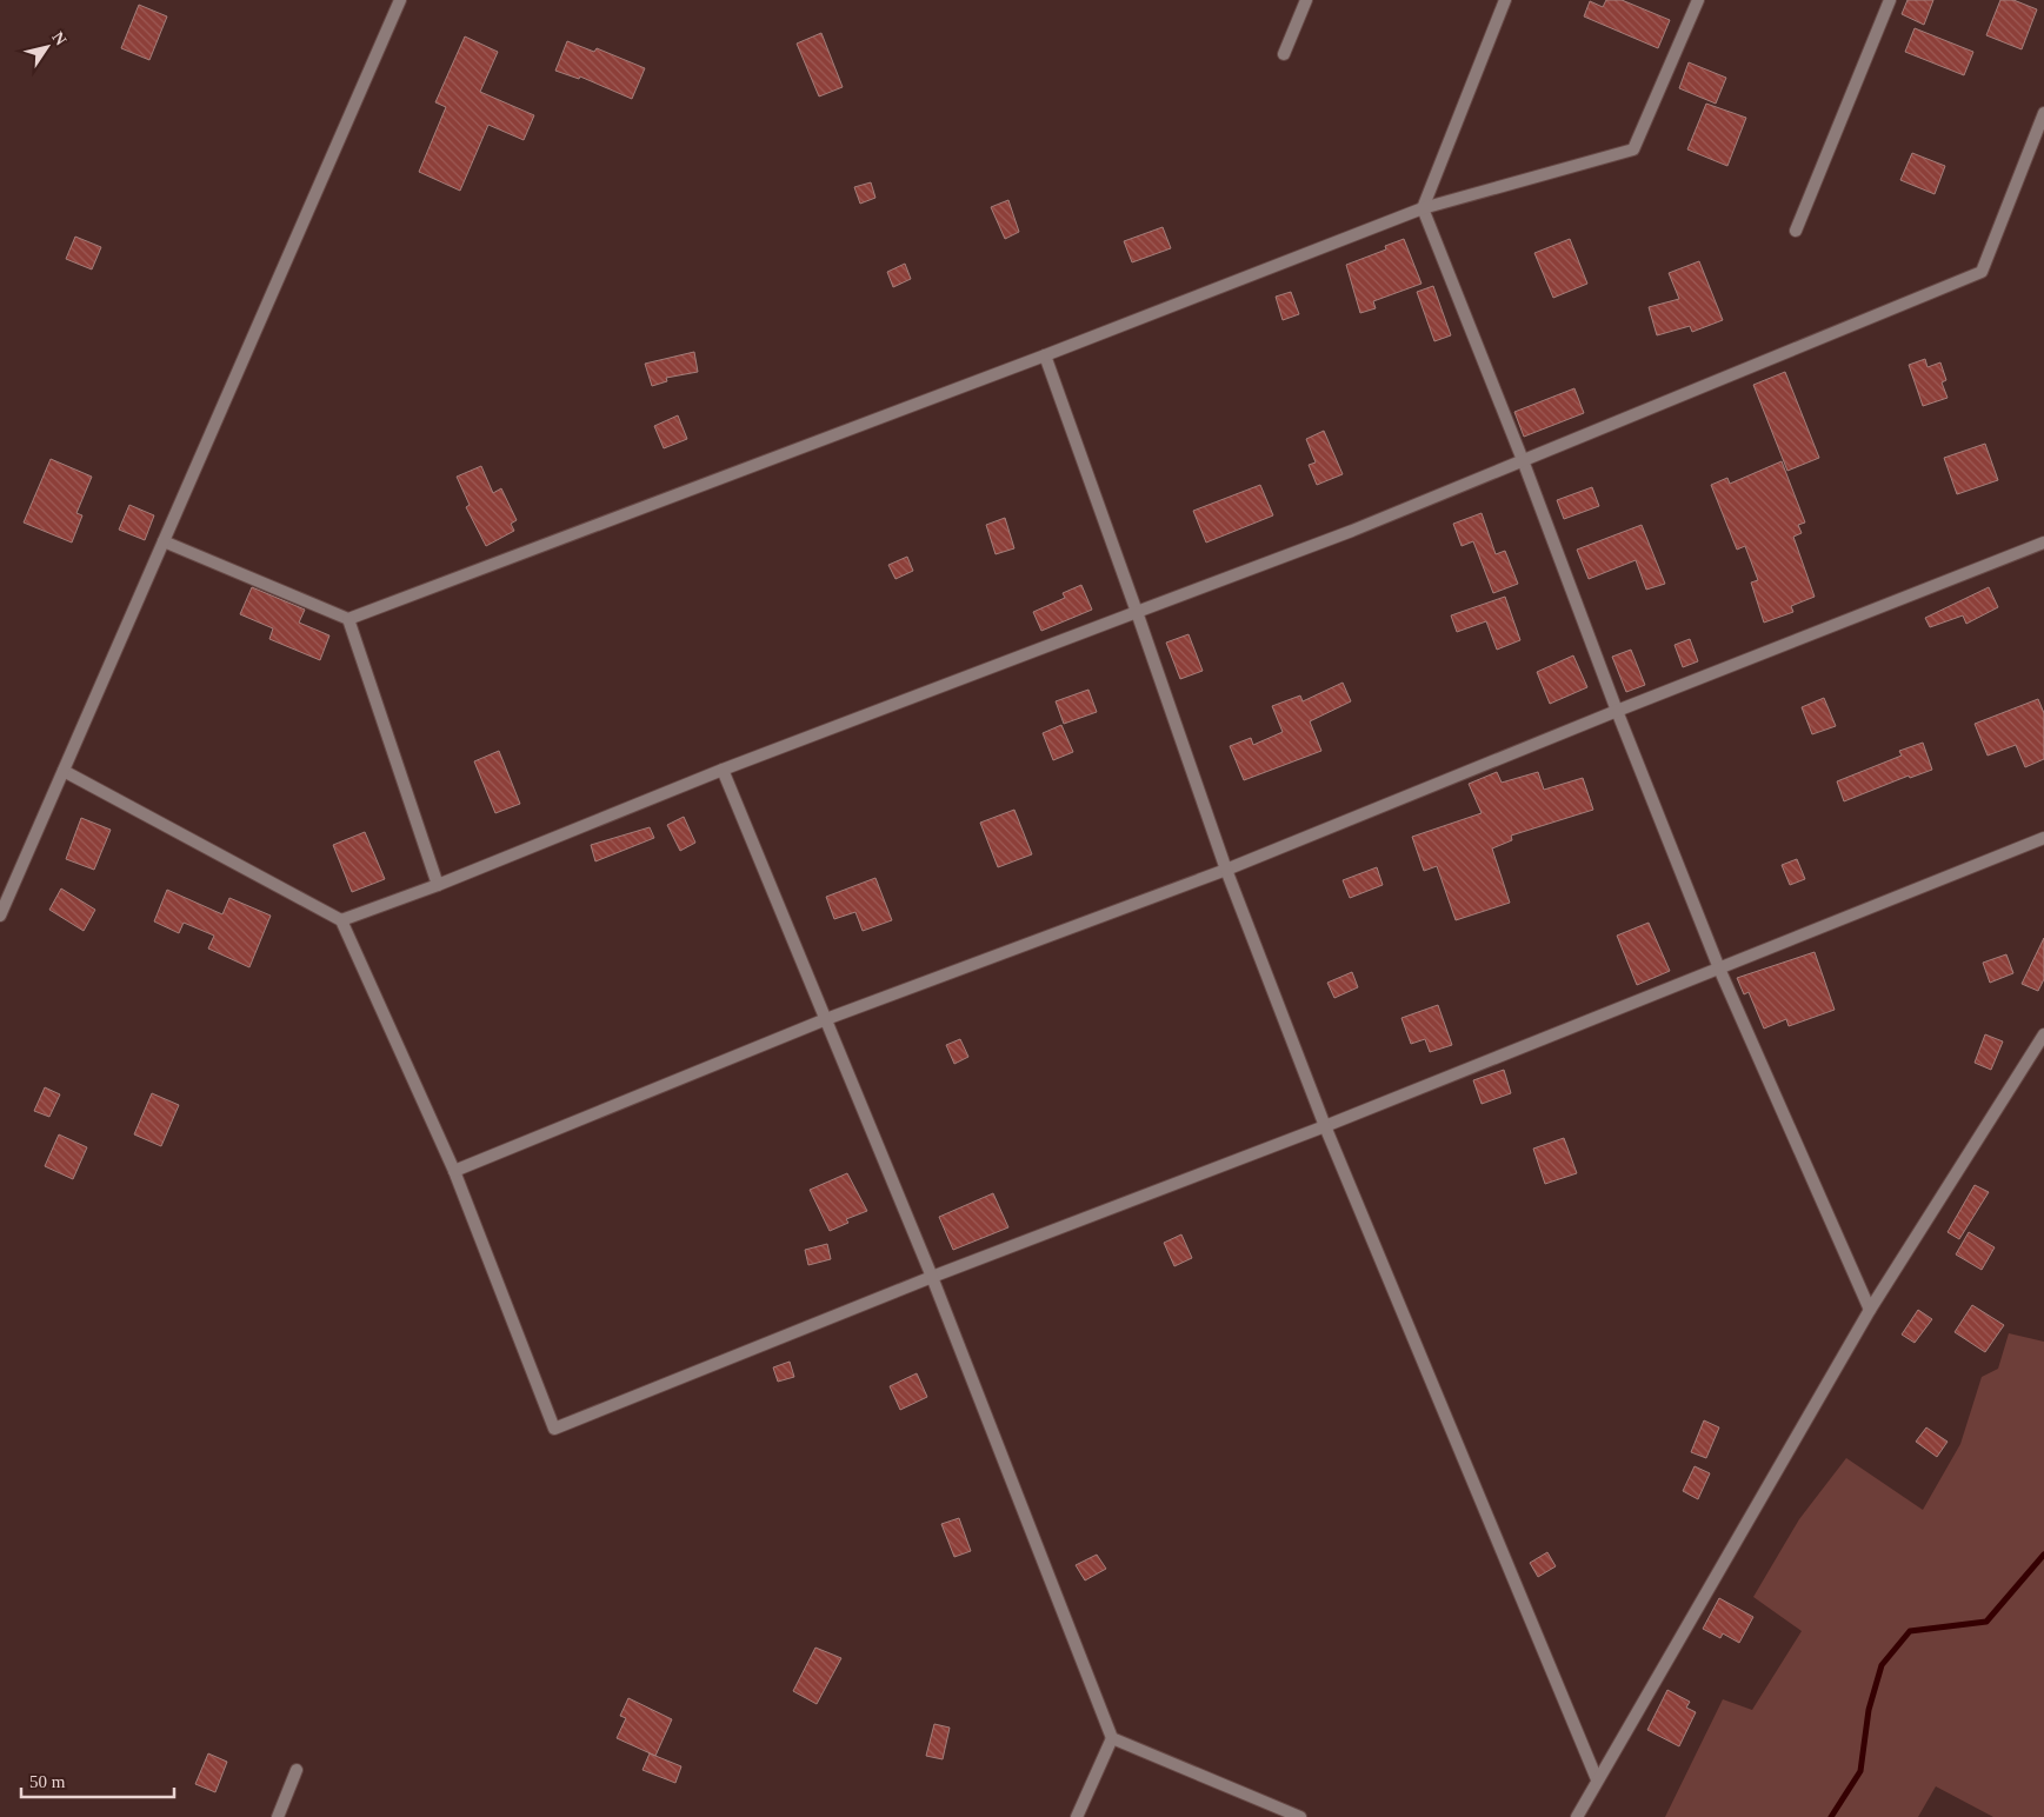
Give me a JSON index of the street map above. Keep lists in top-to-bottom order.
{
  "scale_bar": "50 m",
  "north": "top right"
}
